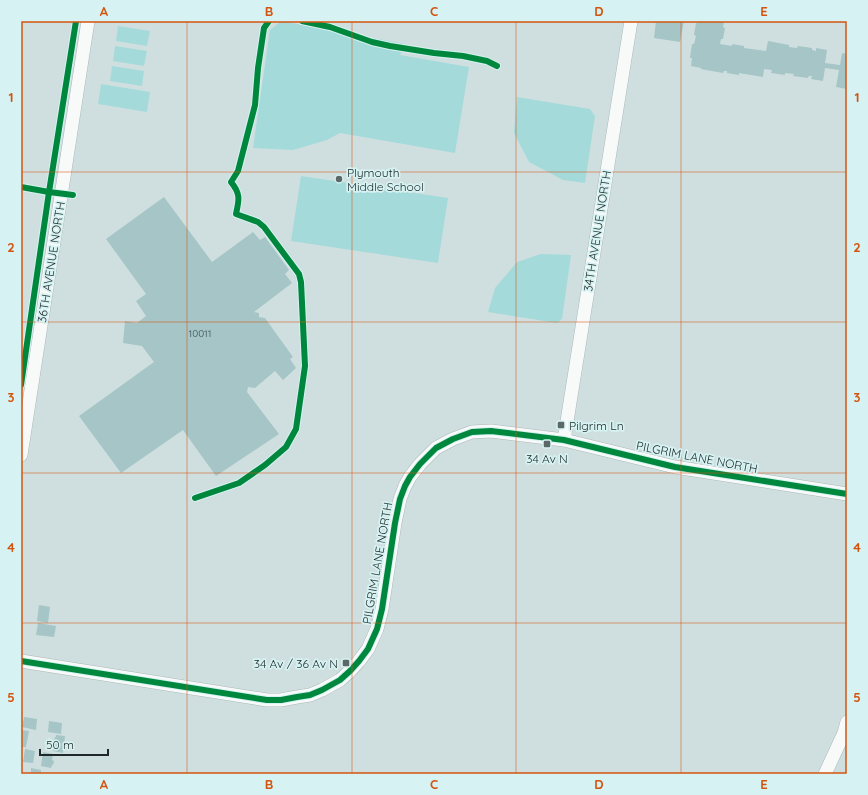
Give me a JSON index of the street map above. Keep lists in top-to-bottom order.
{
  "streets": {
    "street": ["34TH AVENUE NORTH", "36TH AVENUE NORTH", "PILGRIM LANE NORTH"]
  },
  "crossings": [
    ["34TH AVENUE NORTH", "PILGRIM LANE NORTH"]
  ],
  "places": {
    "other": ["Plymouth Middle School"],
    "transit": ["Pilgrim Ln", "34 Av N", "34 Av / 36 Av N"]
  },
  "house_numbers": ["10011"],
  "scale_bar": "50 m",
  "grid": {
    "columns": [
      "A",
      "B",
      "C",
      "D",
      "E"
    ],
    "rows": [
      "1",
      "2",
      "3",
      "4",
      "5"
    ]
  }
}
